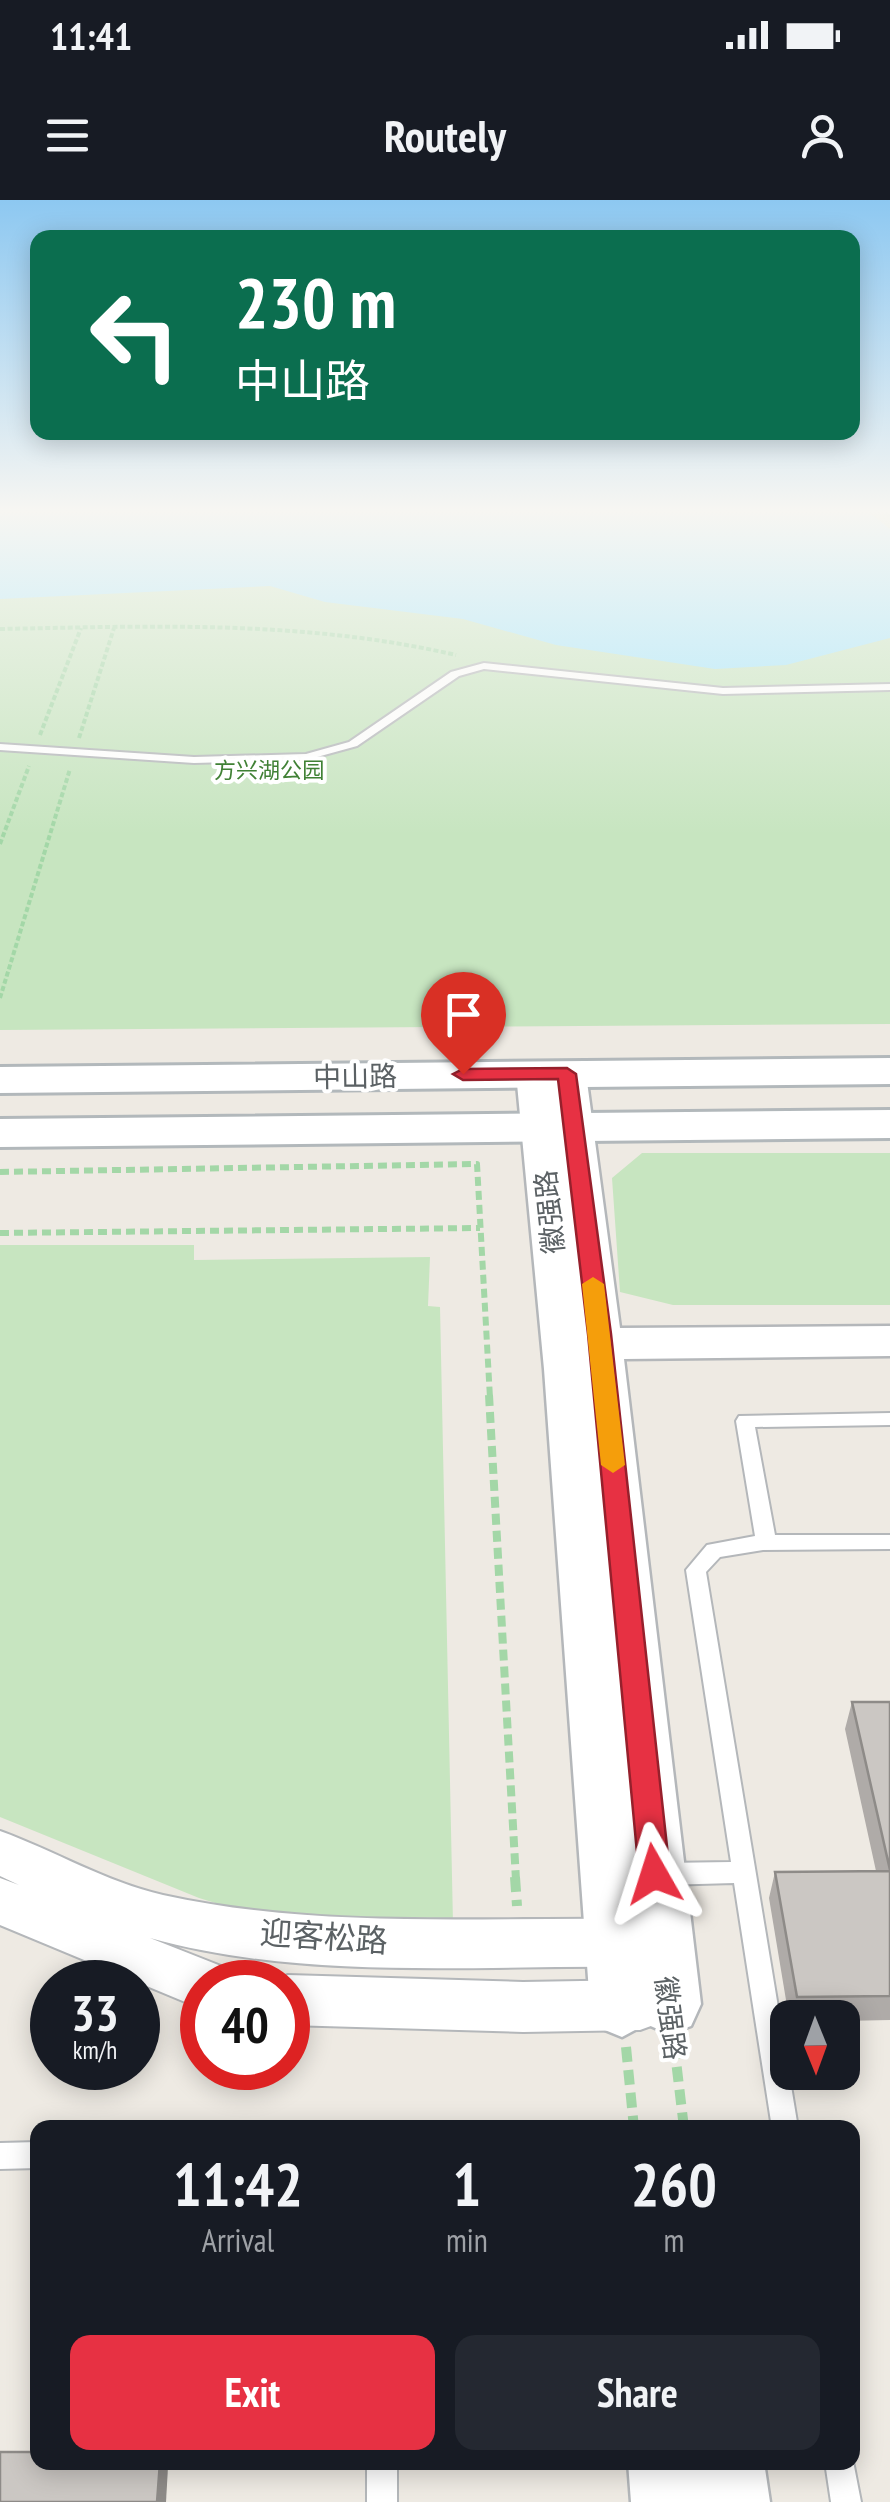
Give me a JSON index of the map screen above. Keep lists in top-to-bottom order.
{
  "streets": {
    "main road": ["中山路"],
    "street": ["徽强路", "迎客松路"]
  },
  "crossings": [
    ["中山路", "徽强路"],
    ["徽强路", "迎客松路"]
  ],
  "parks": ["方兴湖公园"],
  "north": "bottom",
  "page": {
    "status": "11:41",
    "header": "Routely",
    "turn": ["230 m", "中山路"],
    "speed": "33 km/h",
    "limit": "40",
    "eta": [
      "11:42",
      "Arrival",
      "1",
      "min",
      "260",
      "m"
    ],
    "buttons": ["Exit", "Share"]
  }
}
